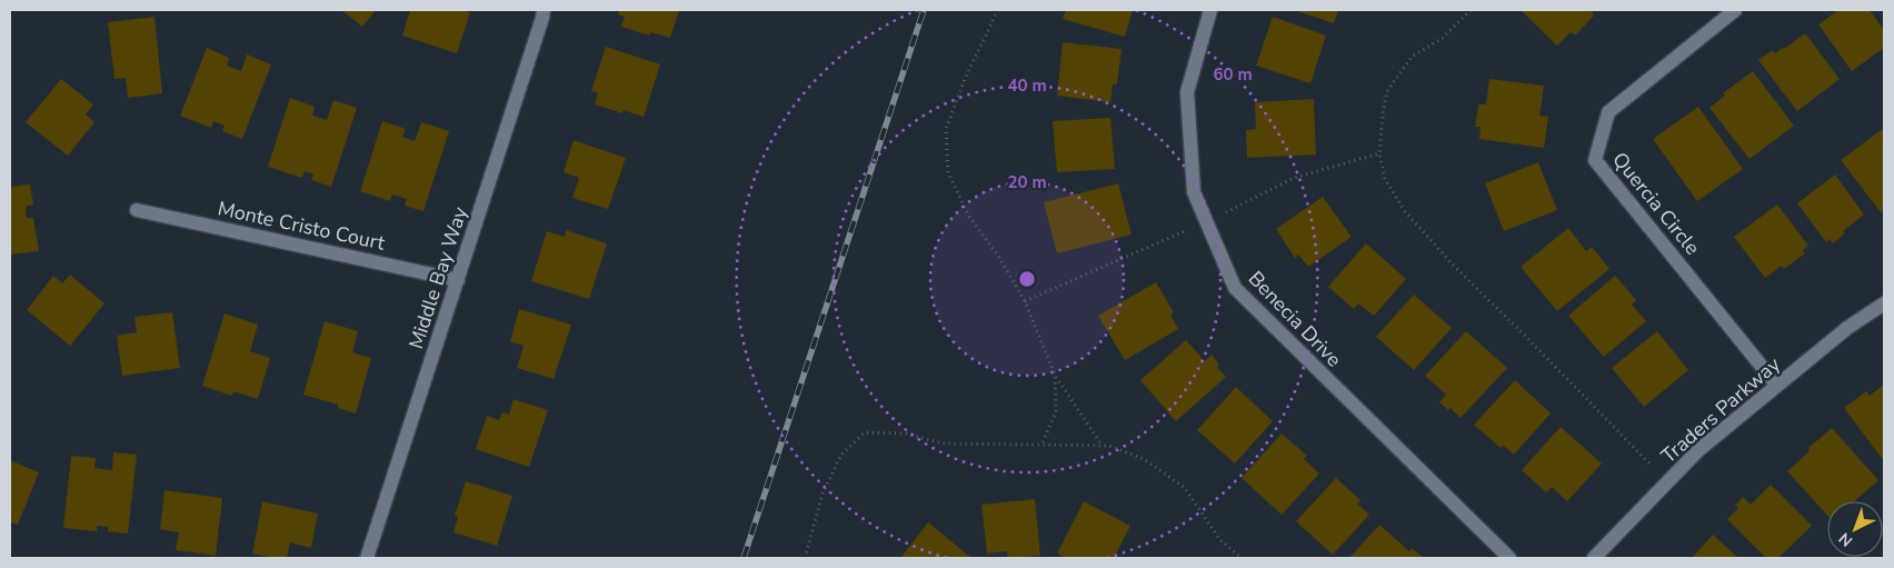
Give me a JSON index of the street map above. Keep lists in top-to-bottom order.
{
  "streets": {
    "street": [
      "Quercia Circle",
      "Monte Cristo Court",
      "Middle Bay Way",
      "Benecia Drive",
      "Traders Parkway"
    ]
  },
  "crossings": [
    ["Quercia Circle", "Traders Parkway"],
    ["Monte Cristo Court", "Middle Bay Way"]
  ],
  "north": "bottom left",
  "rings": ["60 m", "40 m", "20 m"]
}
